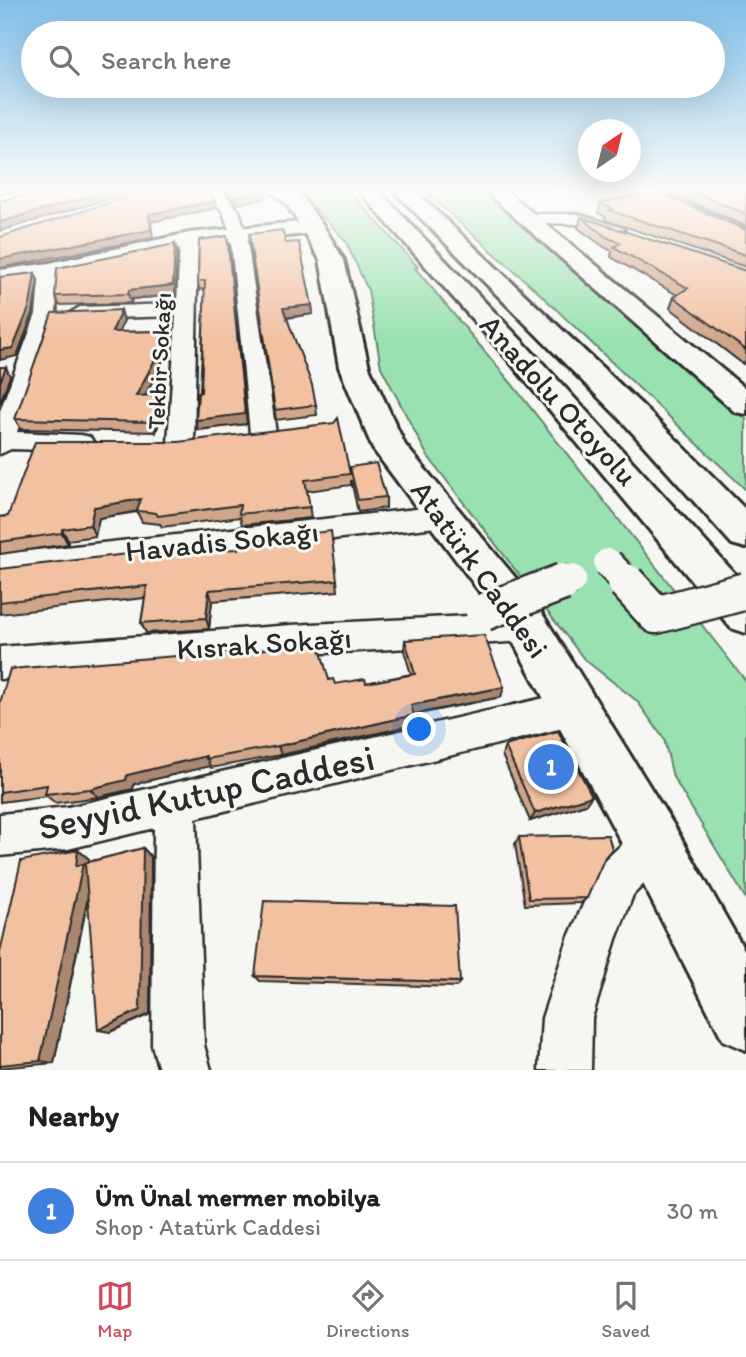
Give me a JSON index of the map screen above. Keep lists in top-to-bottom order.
{
  "streets": {
    "main road": ["Anadolu Otoyolu", "Atatürk Caddesi"],
    "street": [
      "Tekbir Sokağı",
      "Havadis Sokağı",
      "Kısrak Sokağı",
      "Seyyid Kutup Caddesi"
    ]
  },
  "crossings": [
    ["Havadis Sokağı", "Atatürk Caddesi"],
    ["Atatürk Caddesi", "Kısrak Sokağı"],
    ["Atatürk Caddesi", "Seyyid Kutup Caddesi"]
  ],
  "north": "top right",
  "page": {
    "search": "Search here",
    "pins": "1",
    "heading": "Nearby",
    "list": [
      {
        "mark": "1",
        "name": "Üm Ünal mermer mobilya",
        "note": "Shop · Atatürk Caddesi",
        "value": "30 m"
      }
    ],
    "nav": ["Map", "Directions", "Saved"]
  }
}
